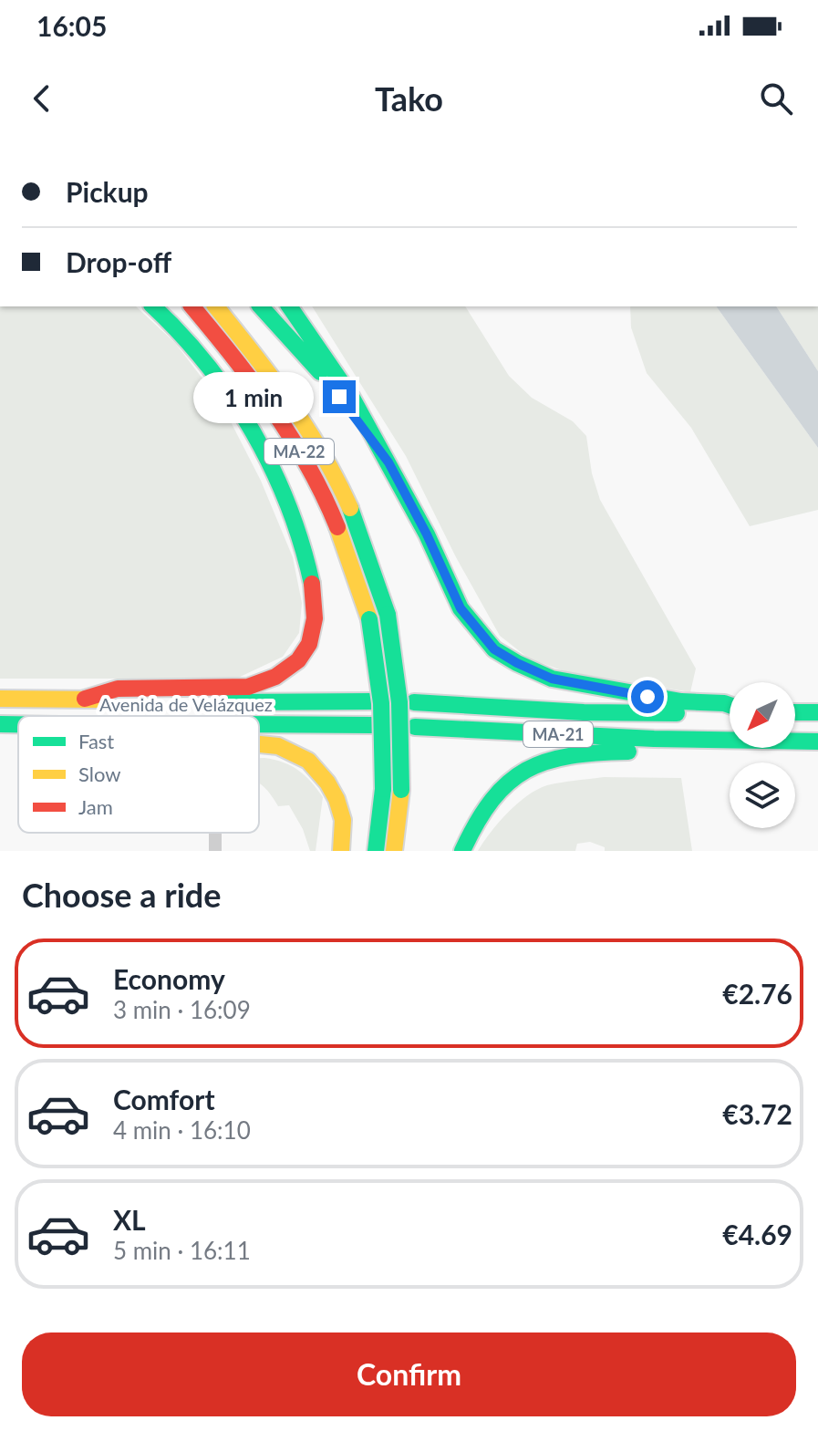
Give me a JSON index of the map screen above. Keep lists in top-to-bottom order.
{
  "streets": {
    "main road": ["MA-22", "Avenida de Velázquez", "MA-21"]
  },
  "crossings": [
    ["MA-22", "Avenida de Velázquez"],
    ["MA-22", "MA-21"]
  ],
  "legend": ["Fast", "Slow", "Jam"],
  "north": "bottom left",
  "page": {
    "status": "16:05",
    "header": "Tako",
    "banner": ["Pickup", "Drop-off"],
    "bubble": "1 min",
    "heading": "Choose a ride",
    "list": [
      {
        "name": "Economy",
        "note": "3 min · 16:09",
        "value": "€2.76"
      },
      {
        "name": "Comfort",
        "note": "4 min · 16:10",
        "value": "€3.72"
      },
      {
        "name": "XL",
        "note": "5 min · 16:11",
        "value": "€4.69"
      }
    ],
    "buttons": "Confirm"
  }
}
